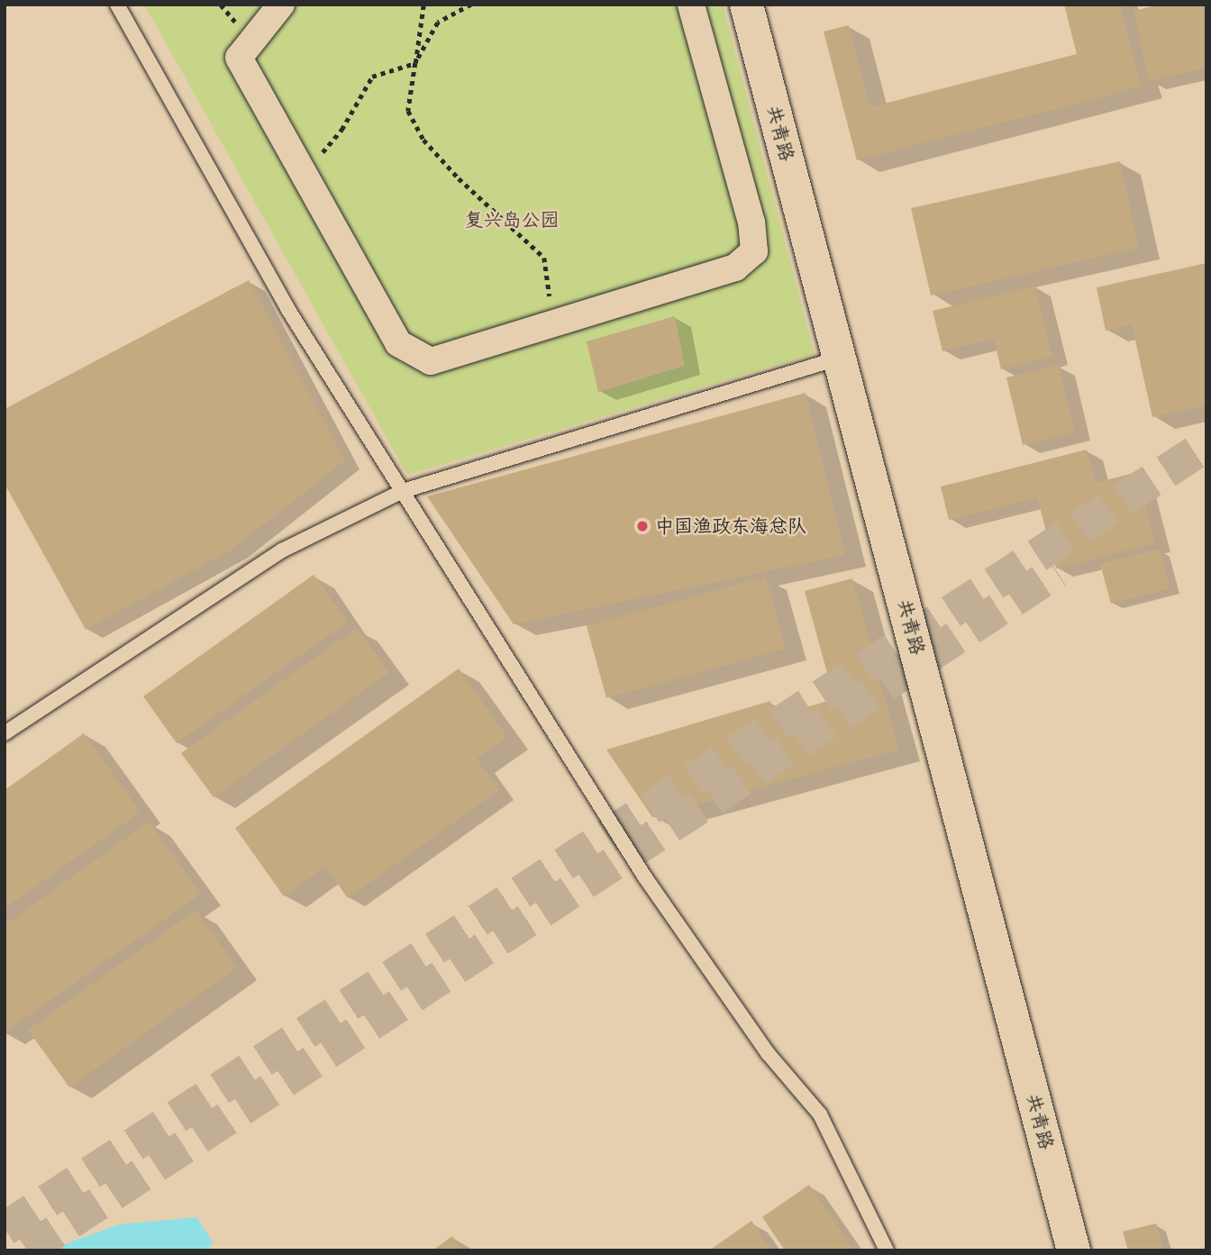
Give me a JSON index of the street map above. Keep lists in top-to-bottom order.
{
  "streets": {
    "street": ["共青路"]
  },
  "parks": ["复兴岛公园"],
  "places": ["中国渔政东海总队"]
}
